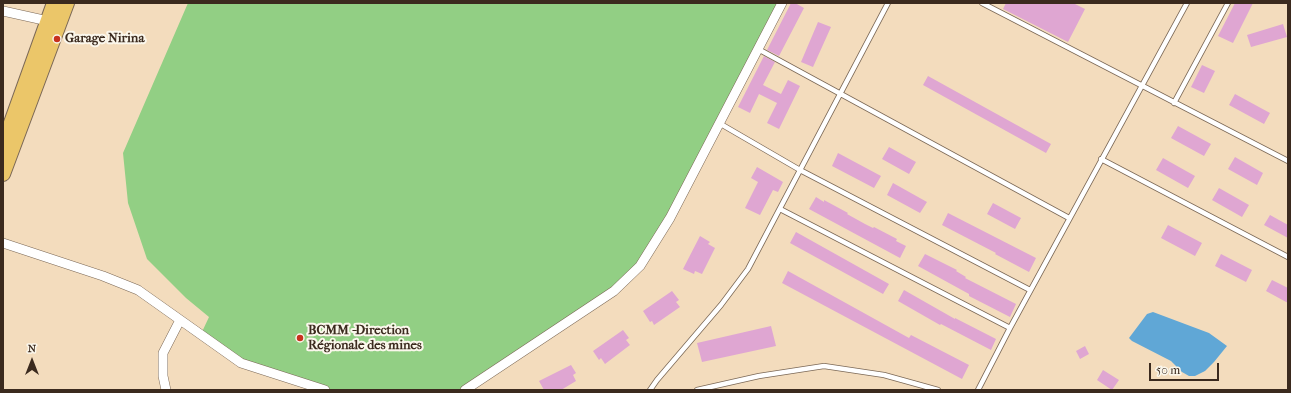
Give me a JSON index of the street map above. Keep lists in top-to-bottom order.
{
  "places": ["Garage Nirina", "BCMM -Direction Régionale des mines"],
  "scale_bar": "50 m",
  "north": "top"
}
